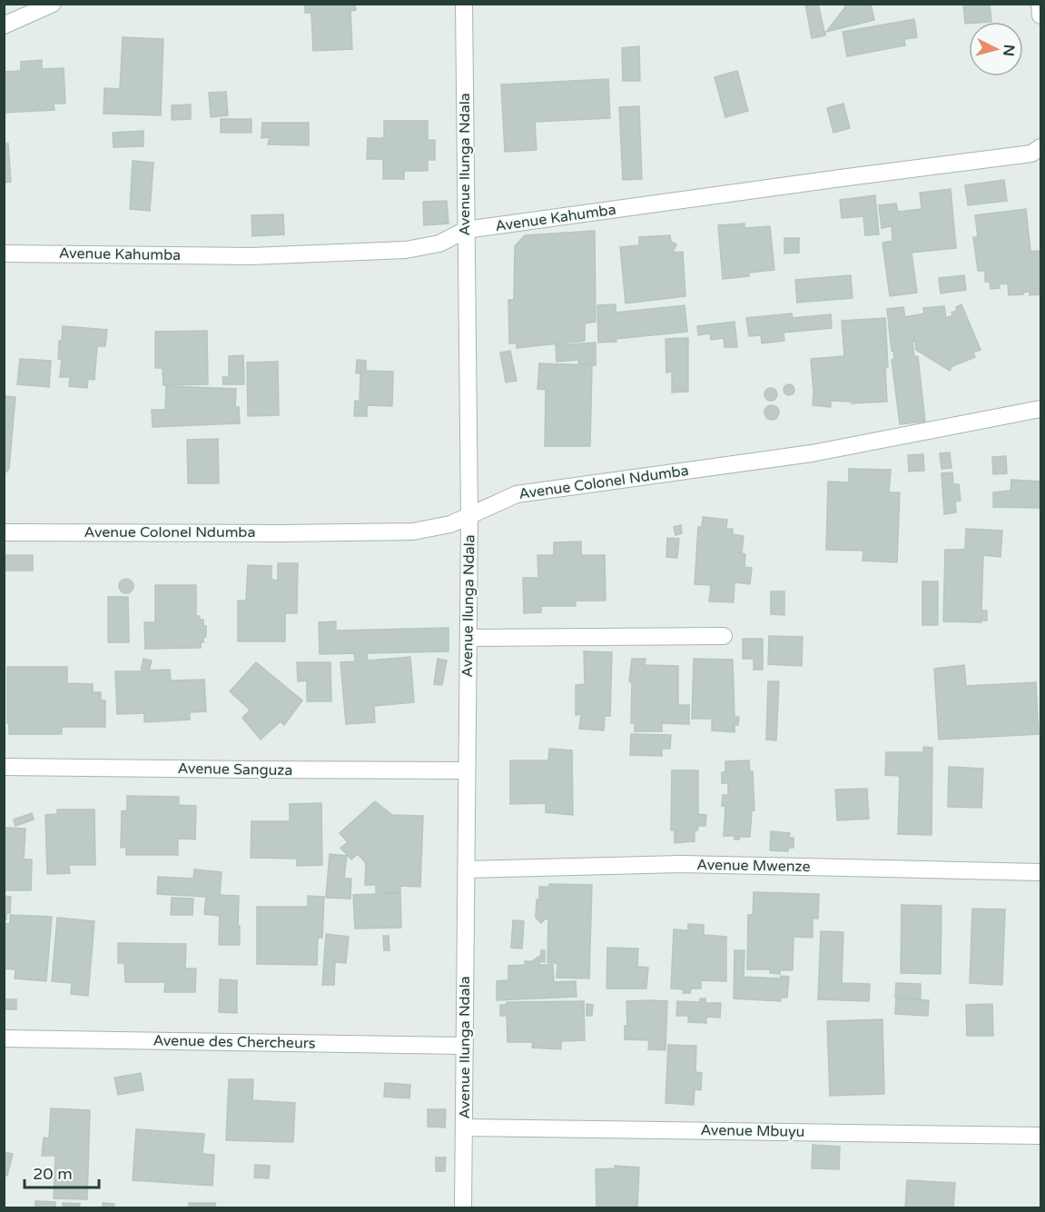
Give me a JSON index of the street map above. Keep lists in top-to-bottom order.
{
  "streets": {
    "street": [
      "Avenue Ilunga Ndala",
      "Avenue Kahumba",
      "Avenue Colonel Ndumba",
      "Avenue Sanguza",
      "Avenue Mwenze",
      "Avenue des Chercheurs",
      "Avenue Mbuyu"
    ]
  },
  "crossings": [
    ["Avenue Ilunga Ndala", "Avenue Kahumba"],
    ["Avenue Ilunga Ndala", "Avenue Colonel Ndumba"],
    ["Avenue Ilunga Ndala", "Avenue Sanguza"],
    ["Avenue Ilunga Ndala", "Avenue Mwenze"],
    ["Avenue Ilunga Ndala", "Avenue des Chercheurs"],
    ["Avenue Ilunga Ndala", "Avenue Mbuyu"]
  ],
  "scale_bar": "20 m",
  "north": "right"
}
